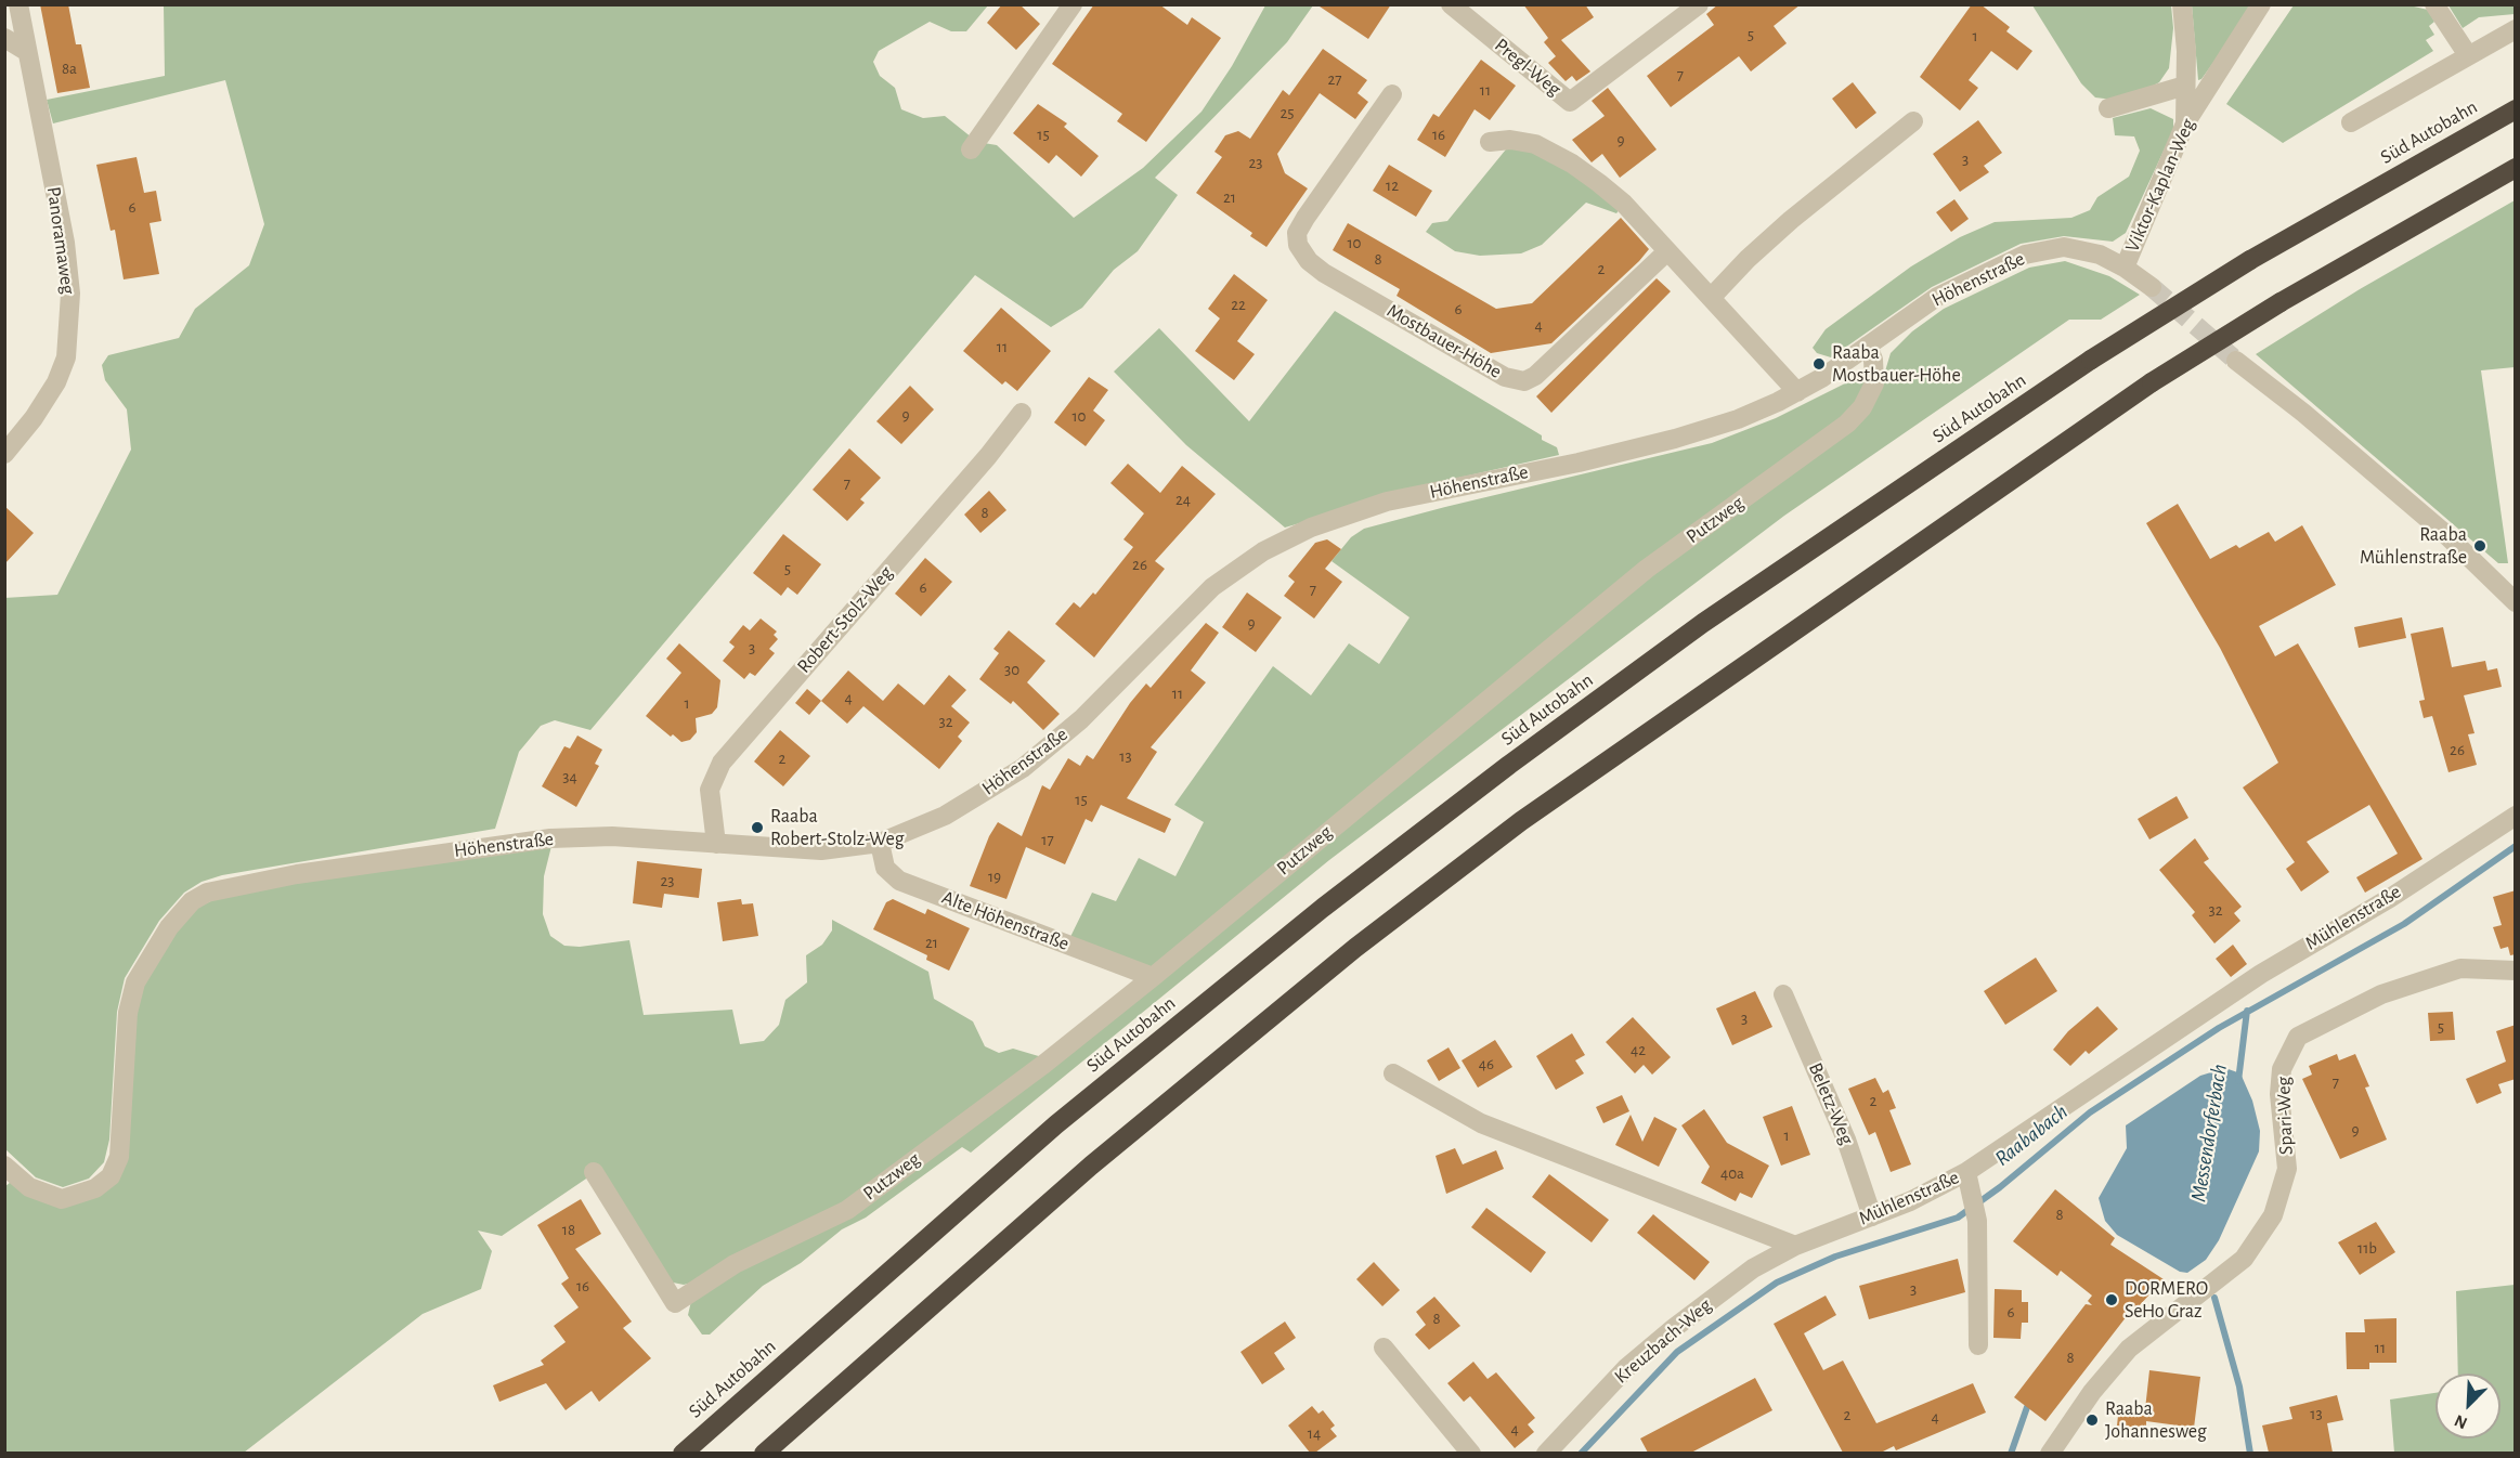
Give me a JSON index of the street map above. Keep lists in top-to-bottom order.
{
  "streets": {
    "highway": ["Süd Autobahn"],
    "street": [
      "Pregl-Weg",
      "Viktor-Kaplan-Weg",
      "Panoramaweg",
      "Höhenstraße",
      "Mostbauer-Höhe",
      "Putzweg",
      "Robert-Stolz-Weg",
      "Mühlenstraße",
      "Alte Höhenstraße",
      "Beletz-Weg",
      "Spari-Weg",
      "Kreuzbach-Weg"
    ]
  },
  "crossings": [
    ["Viktor-Kaplan-Weg", "Höhenstraße"],
    ["Höhenstraße", "Putzweg"],
    ["Höhenstraße", "Robert-Stolz-Weg"],
    ["Höhenstraße", "Alte Höhenstraße"],
    ["Putzweg", "Alte Höhenstraße"],
    ["Mühlenstraße", "Beletz-Weg"],
    ["Mühlenstraße", "Kreuzbach-Weg"]
  ],
  "water": ["Messendorferbach", "Raababach"],
  "places": [
    "Raaba Mostbauer-Höhe",
    "Raaba Mühlenstraße",
    "Raaba Robert-Stolz-Weg",
    "DORMERO SeHo Graz",
    "Raaba Johannesweg"
  ],
  "house_numbers": [
    "5",
    "1",
    "8a",
    "7",
    "27",
    "11",
    "25",
    "15",
    "16",
    "9",
    "3",
    "23",
    "12",
    "21",
    "6",
    "10",
    "8",
    "2",
    "22",
    "6",
    "4",
    "11",
    "9",
    "10",
    "7",
    "24",
    "8",
    "26",
    "5",
    "6",
    "7",
    "9",
    "3",
    "30",
    "11",
    "4",
    "1",
    "32",
    "26",
    "13",
    "2",
    "34",
    "15",
    "17",
    "19",
    "23",
    "32",
    "21",
    "3",
    "5",
    "42",
    "46",
    "7",
    "2",
    "9",
    "1",
    "40a",
    "8",
    "18",
    "11b",
    "16",
    "3",
    "6",
    "8",
    "11",
    "8",
    "13",
    "2",
    "4",
    "4",
    "14"
  ],
  "north": "bottom left"
}
